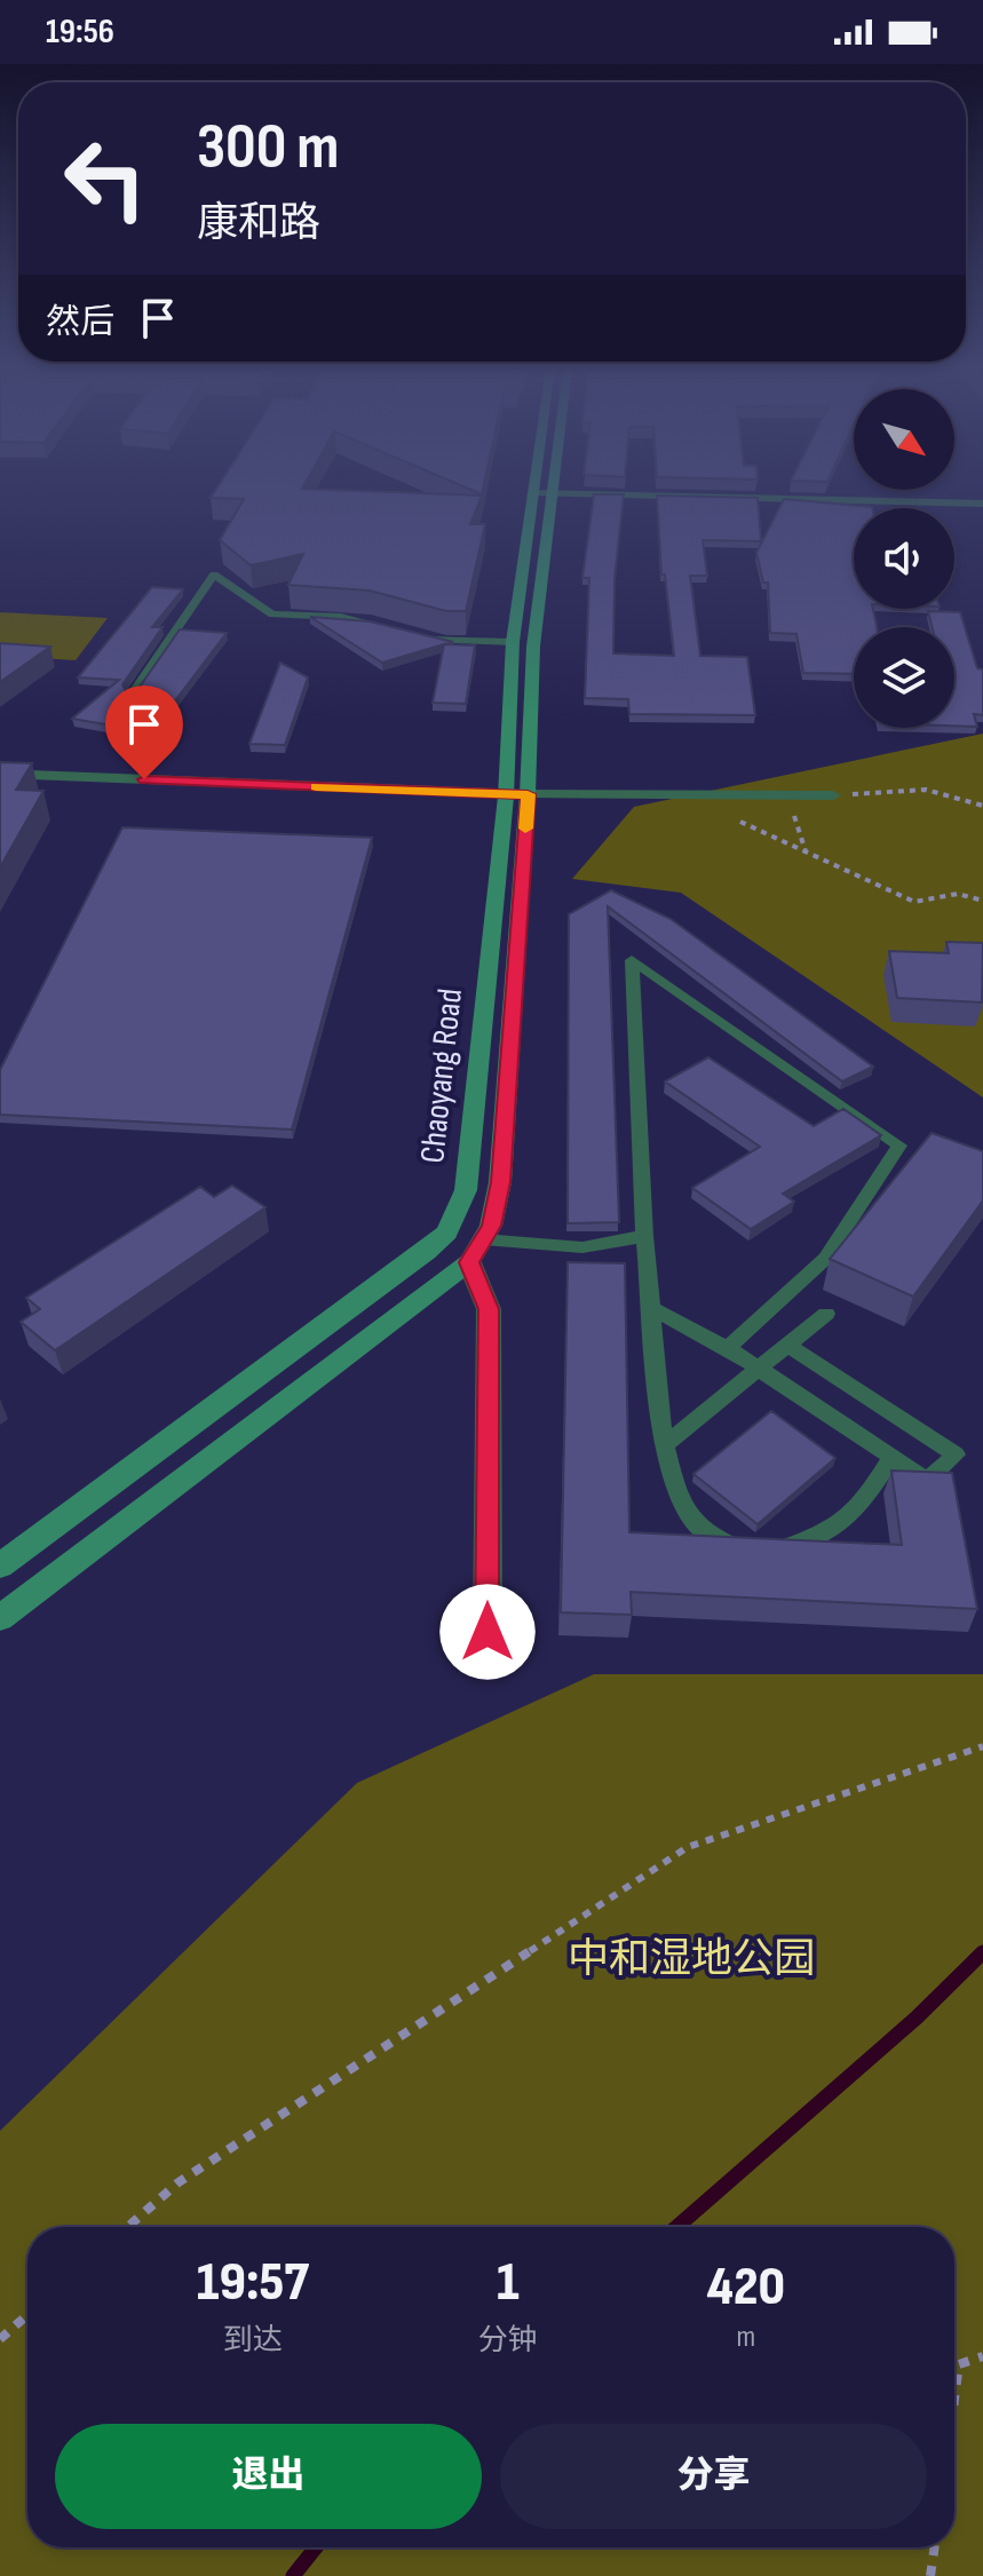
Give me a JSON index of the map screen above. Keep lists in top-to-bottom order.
{
  "streets": {
    "main road": ["Chaoyang Road"]
  },
  "parks": ["中和湿地公园"],
  "north": "bottom right",
  "page": {
    "status": "19:56",
    "turn": ["300 m", "康和路"],
    "then": "然后",
    "eta": [
      "19:57",
      "到达",
      "1",
      "分钟",
      "420",
      "m"
    ],
    "buttons": ["退出", "分享"]
  }
}
